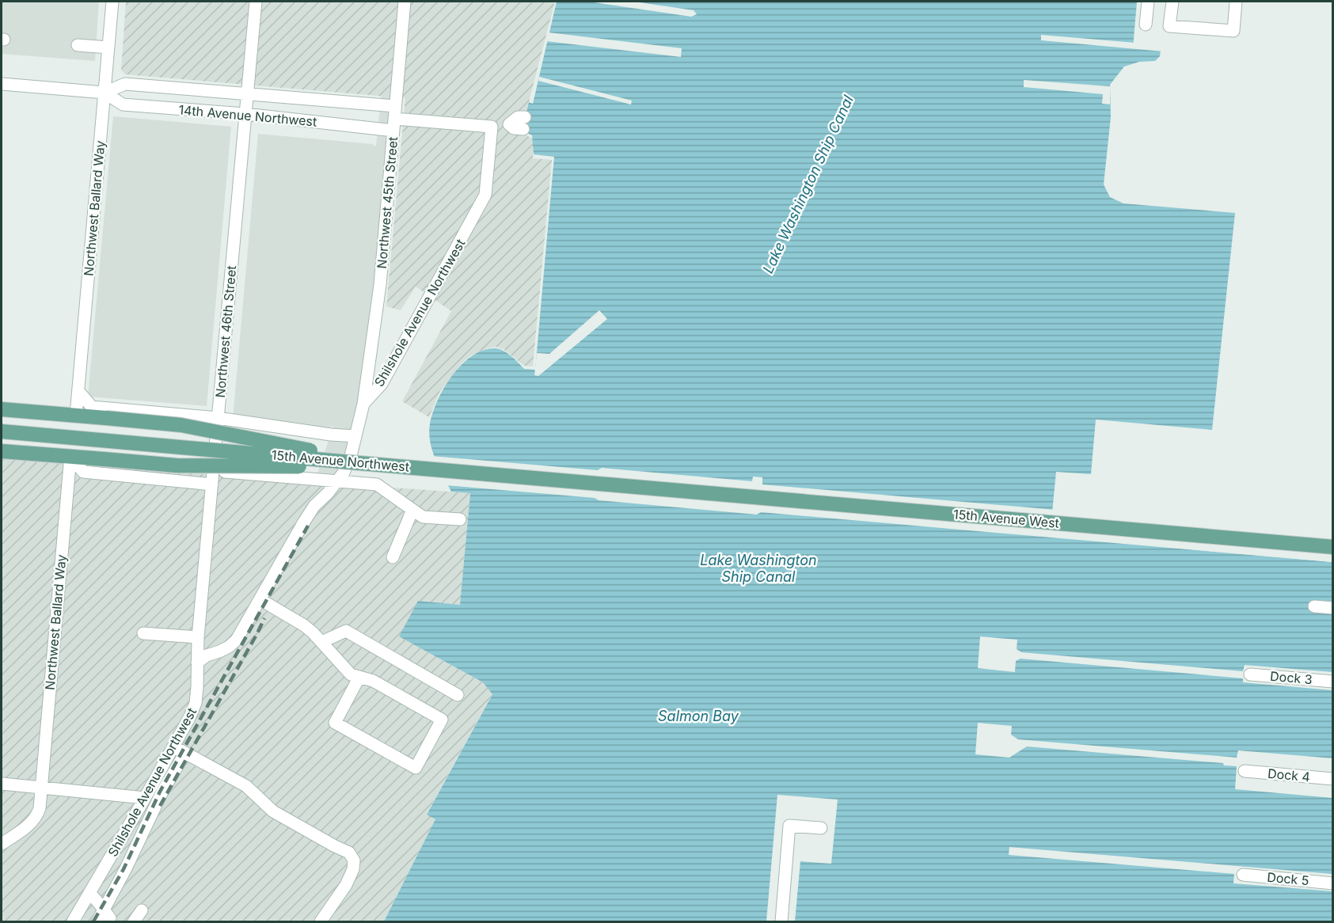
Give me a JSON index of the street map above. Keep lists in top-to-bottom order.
{
  "streets": {
    "main road": ["15th Avenue Northwest", "15th Avenue West"],
    "street": [
      "14th Avenue Northwest",
      "Northwest 45th Street",
      "Northwest Ballard Way",
      "Shilshole Avenue Northwest",
      "Northwest 46th Street",
      "Dock 3",
      "Dock 4",
      "Dock 5"
    ]
  },
  "crossings": [
    ["14th Avenue Northwest", "Northwest 45th Street"],
    ["14th Avenue Northwest", "Northwest Ballard Way"],
    ["14th Avenue Northwest", "Shilshole Avenue Northwest"],
    ["14th Avenue Northwest", "Northwest 46th Street"],
    ["Northwest 45th Street", "Shilshole Avenue Northwest"],
    ["Northwest Ballard Way", "15th Avenue Northwest"],
    ["Shilshole Avenue Northwest", "Northwest 46th Street"],
    ["Shilshole Avenue Northwest", "15th Avenue Northwest"],
    ["Northwest 46th Street", "15th Avenue Northwest"],
    ["15th Avenue Northwest", "15th Avenue West"]
  ],
  "water": ["Lake Washington Ship Canal", "Salmon Bay"]
}
